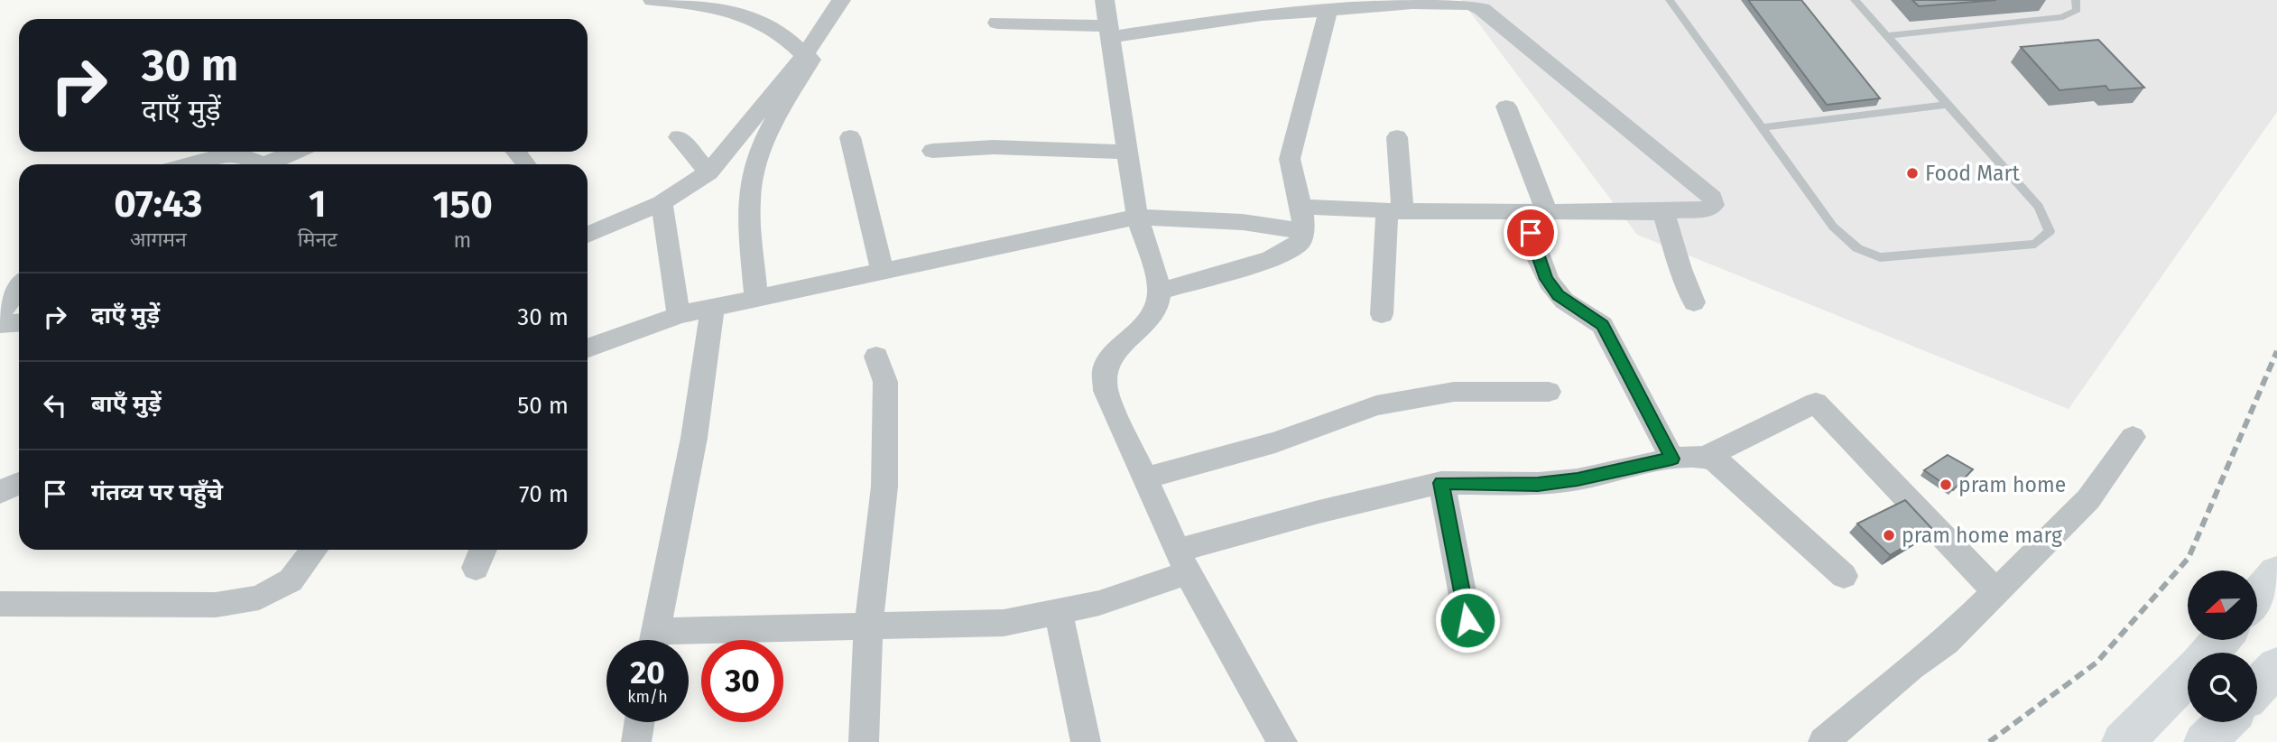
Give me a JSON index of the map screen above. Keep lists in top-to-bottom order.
{
  "places": ["Food Mart", "pram home", "pram home marg"],
  "north": "left",
  "page": {
    "turn": ["30 m", "दाएँ मुड़ें"],
    "eta": [
      "07:43",
      "आगमन",
      "1",
      "मिनट",
      "150",
      "m"
    ],
    "list": [
      {
        "name": "दाएँ मुड़ें",
        "value": "30 m"
      },
      {
        "name": "बाएँ मुड़ें",
        "value": "50 m"
      },
      {
        "name": "गंतव्य पर पहुँचे",
        "value": "70 m"
      }
    ],
    "speed": "20 km/h",
    "limit": "30"
  }
}
